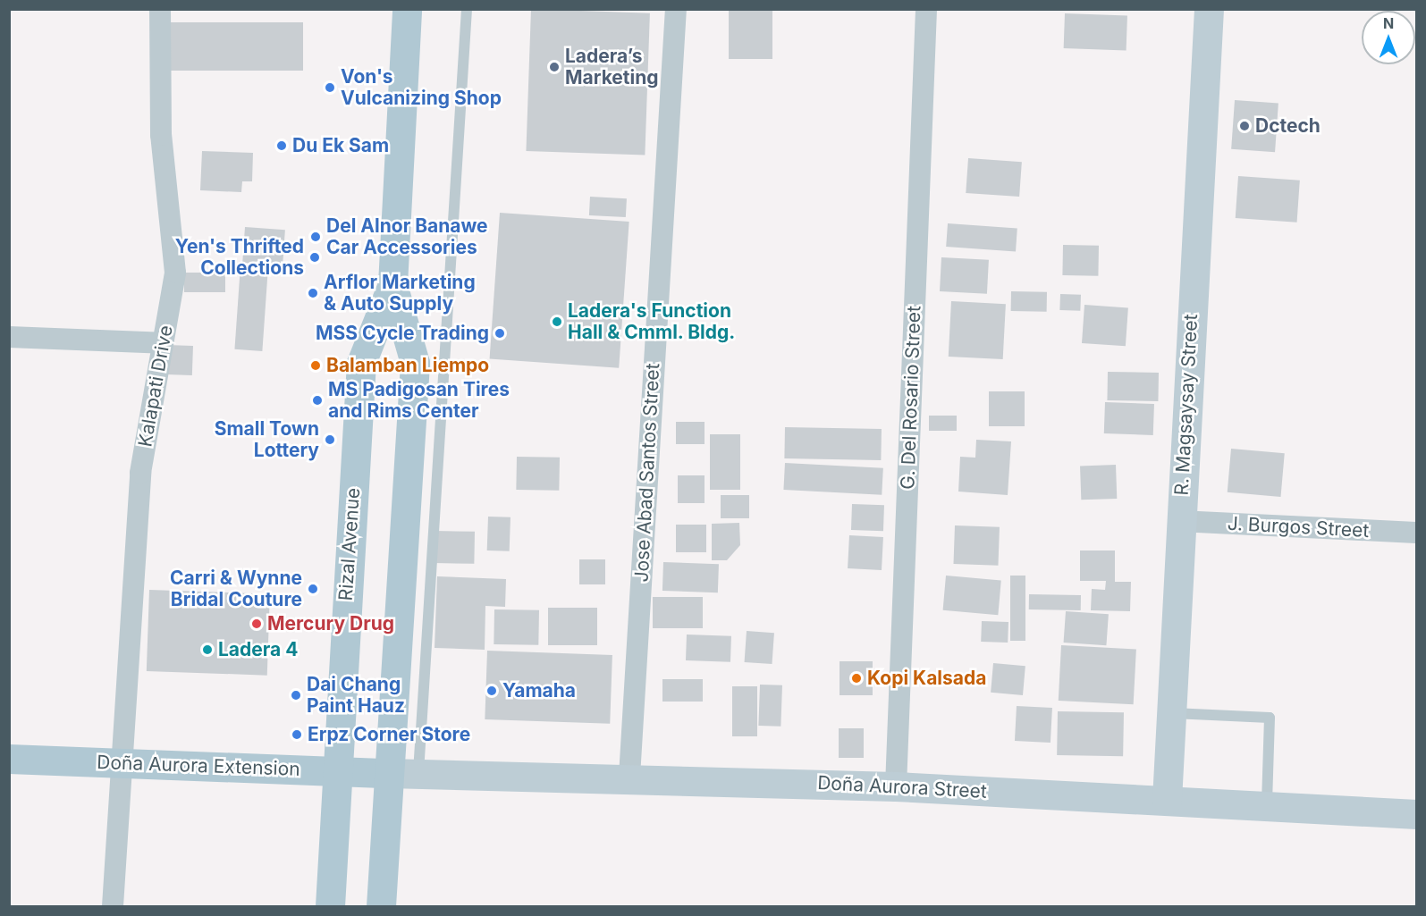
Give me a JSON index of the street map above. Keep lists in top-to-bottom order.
{
  "streets": {
    "main road": [
      "R. Magsaysay Street",
      "Rizal Avenue",
      "Doña Aurora Extension",
      "Doña Aurora Street"
    ],
    "street": [
      "Kalapati Drive",
      "G. Del Rosario Street",
      "Jose Abad Santos Street",
      "J. Burgos Street"
    ]
  },
  "crossings": [
    ["Kalapati Drive", "Doña Aurora Extension"],
    ["G. Del Rosario Street", "Doña Aurora Street"],
    ["R. Magsaysay Street", "J. Burgos Street"],
    ["R. Magsaysay Street", "Doña Aurora Street"],
    ["Jose Abad Santos Street", "Doña Aurora Street"],
    ["Rizal Avenue", "Doña Aurora Extension"],
    ["Rizal Avenue", "Doña Aurora Street"],
    ["Doña Aurora Extension", "Doña Aurora Street"]
  ],
  "places": [
    "Ladera’s Marketing",
    "Von's Vulcanizing Shop",
    "Dctech",
    "Du Ek Sam",
    "Del Alnor Banawe Car Accessories",
    "Yen's Thrifted Collections",
    "Arflor Marketing & Auto Supply",
    "Ladera's Function Hall & Cmml. Bldg.",
    "MSS Cycle Trading",
    "Balamban Liempo",
    "MS Padigosan Tires and Rims Center",
    "Small Town Lottery",
    "Carri & Wynne Bridal Couture",
    "Mercury Drug",
    "Ladera 4",
    "Kopi Kalsada",
    "Yamaha",
    "Dai Chang Paint Hauz",
    "Erpz Corner Store"
  ],
  "north": "top"
}
